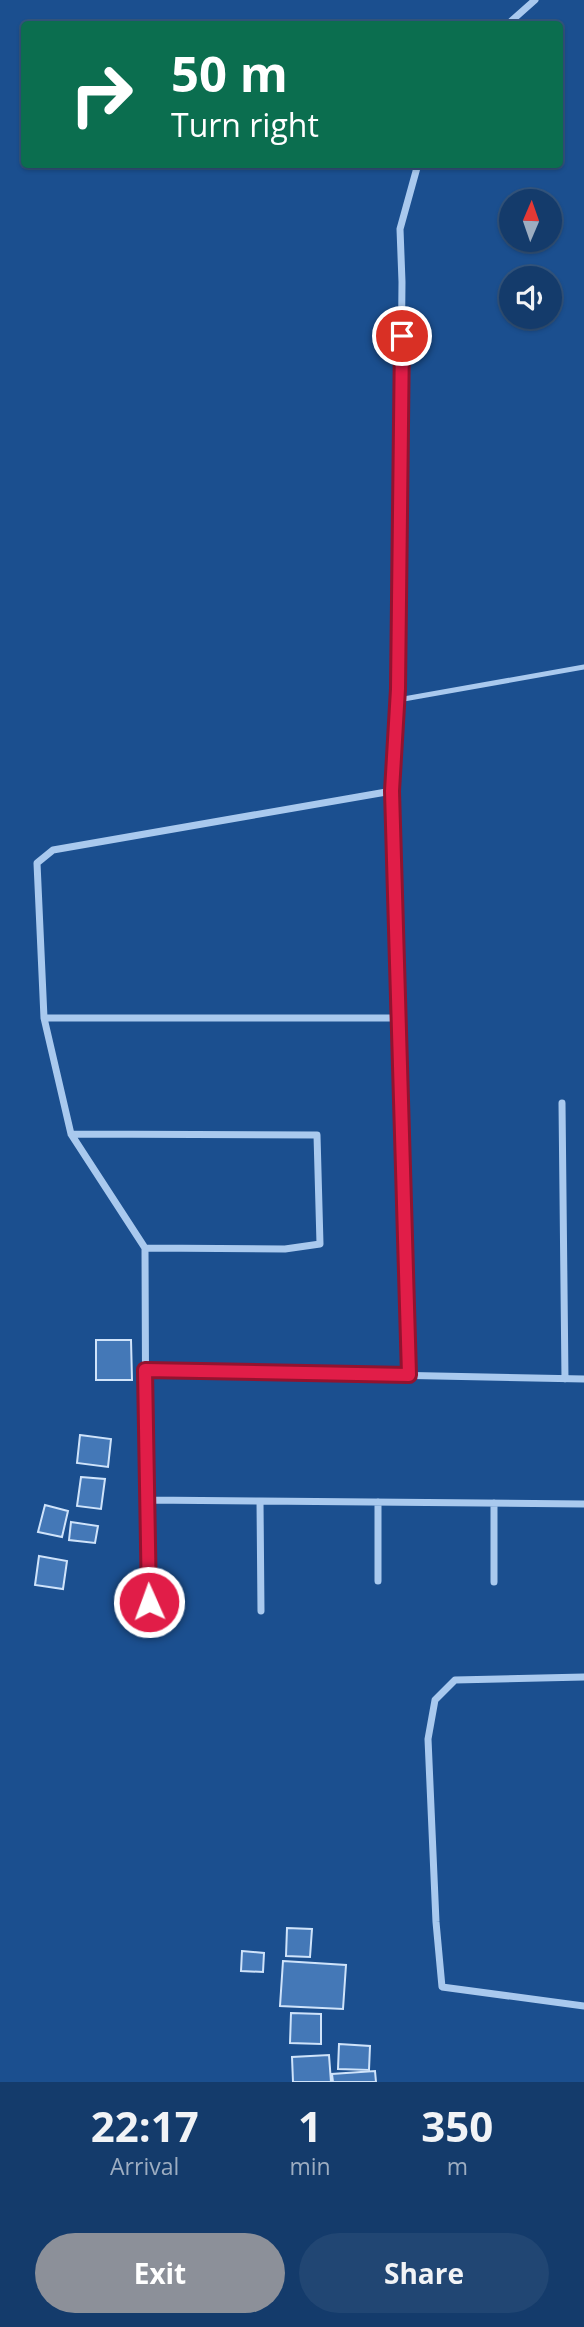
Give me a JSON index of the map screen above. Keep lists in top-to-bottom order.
{
  "north": "top",
  "page": {
    "turn": ["50 m", "Turn right"],
    "eta": [
      "22:17",
      "Arrival",
      "1",
      "min",
      "350",
      "m"
    ],
    "buttons": ["Exit", "Share"]
  }
}
